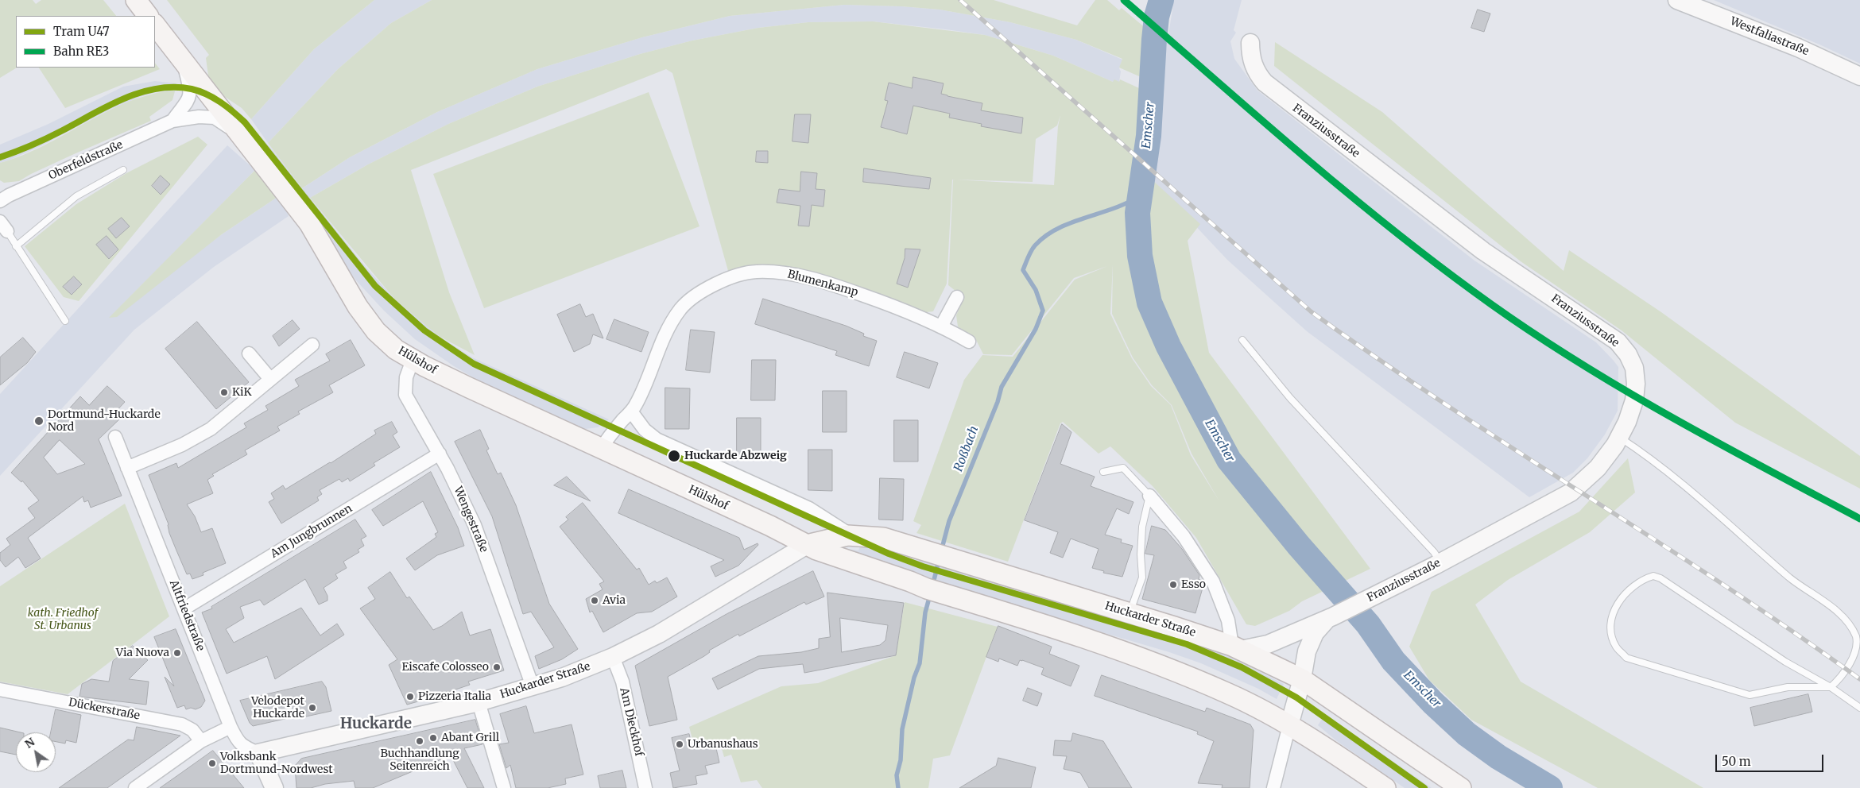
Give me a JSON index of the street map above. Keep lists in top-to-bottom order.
{
  "streets": {
    "main road": ["Hülshof", "Huckarder Straße"],
    "street": [
      "Westfaliastraße",
      "Franziusstraße",
      "Oberfeldstraße",
      "Blumenkamp",
      "Wengestraße",
      "Am Jungbrunnen",
      "Altfriedstraße",
      "Dückerstraße",
      "Am Dieckhof"
    ]
  },
  "crossings": [
    ["Franziusstraße", "Huckarder Straße"],
    ["Oberfeldstraße", "Hülshof"],
    ["Blumenkamp", "Hülshof"],
    ["Hülshof", "Wengestraße"],
    ["Hülshof", "Huckarder Straße"],
    ["Wengestraße", "Am Jungbrunnen"],
    ["Wengestraße", "Huckarder Straße"],
    ["Am Jungbrunnen", "Altfriedstraße"],
    ["Altfriedstraße", "Huckarder Straße"],
    ["Huckarder Straße", "Am Dieckhof"]
  ],
  "districts": ["Huckarde"],
  "water": ["Emscher", "Roßbach"],
  "parks": ["kath. Friedhof St. Urbanus"],
  "places": [
    "KiK",
    "Dortmund-Huckarde Nord",
    "Huckarde Abzweig",
    "Esso",
    "Avia",
    "Via Nuova",
    "Eiscafe Colosseo",
    "Pizzeria Italia",
    "Velodepot Huckarde",
    "Abant Grill",
    "Buchhandlung Seitenreich",
    "Urbanushaus",
    "Volksbank Dortmund-Nordwest"
  ],
  "lines": ["rail line RE3", "tram line U47"],
  "legend": ["Tram U47", "Bahn RE3"],
  "scale_bar": "50 m",
  "north": "top left"
}
